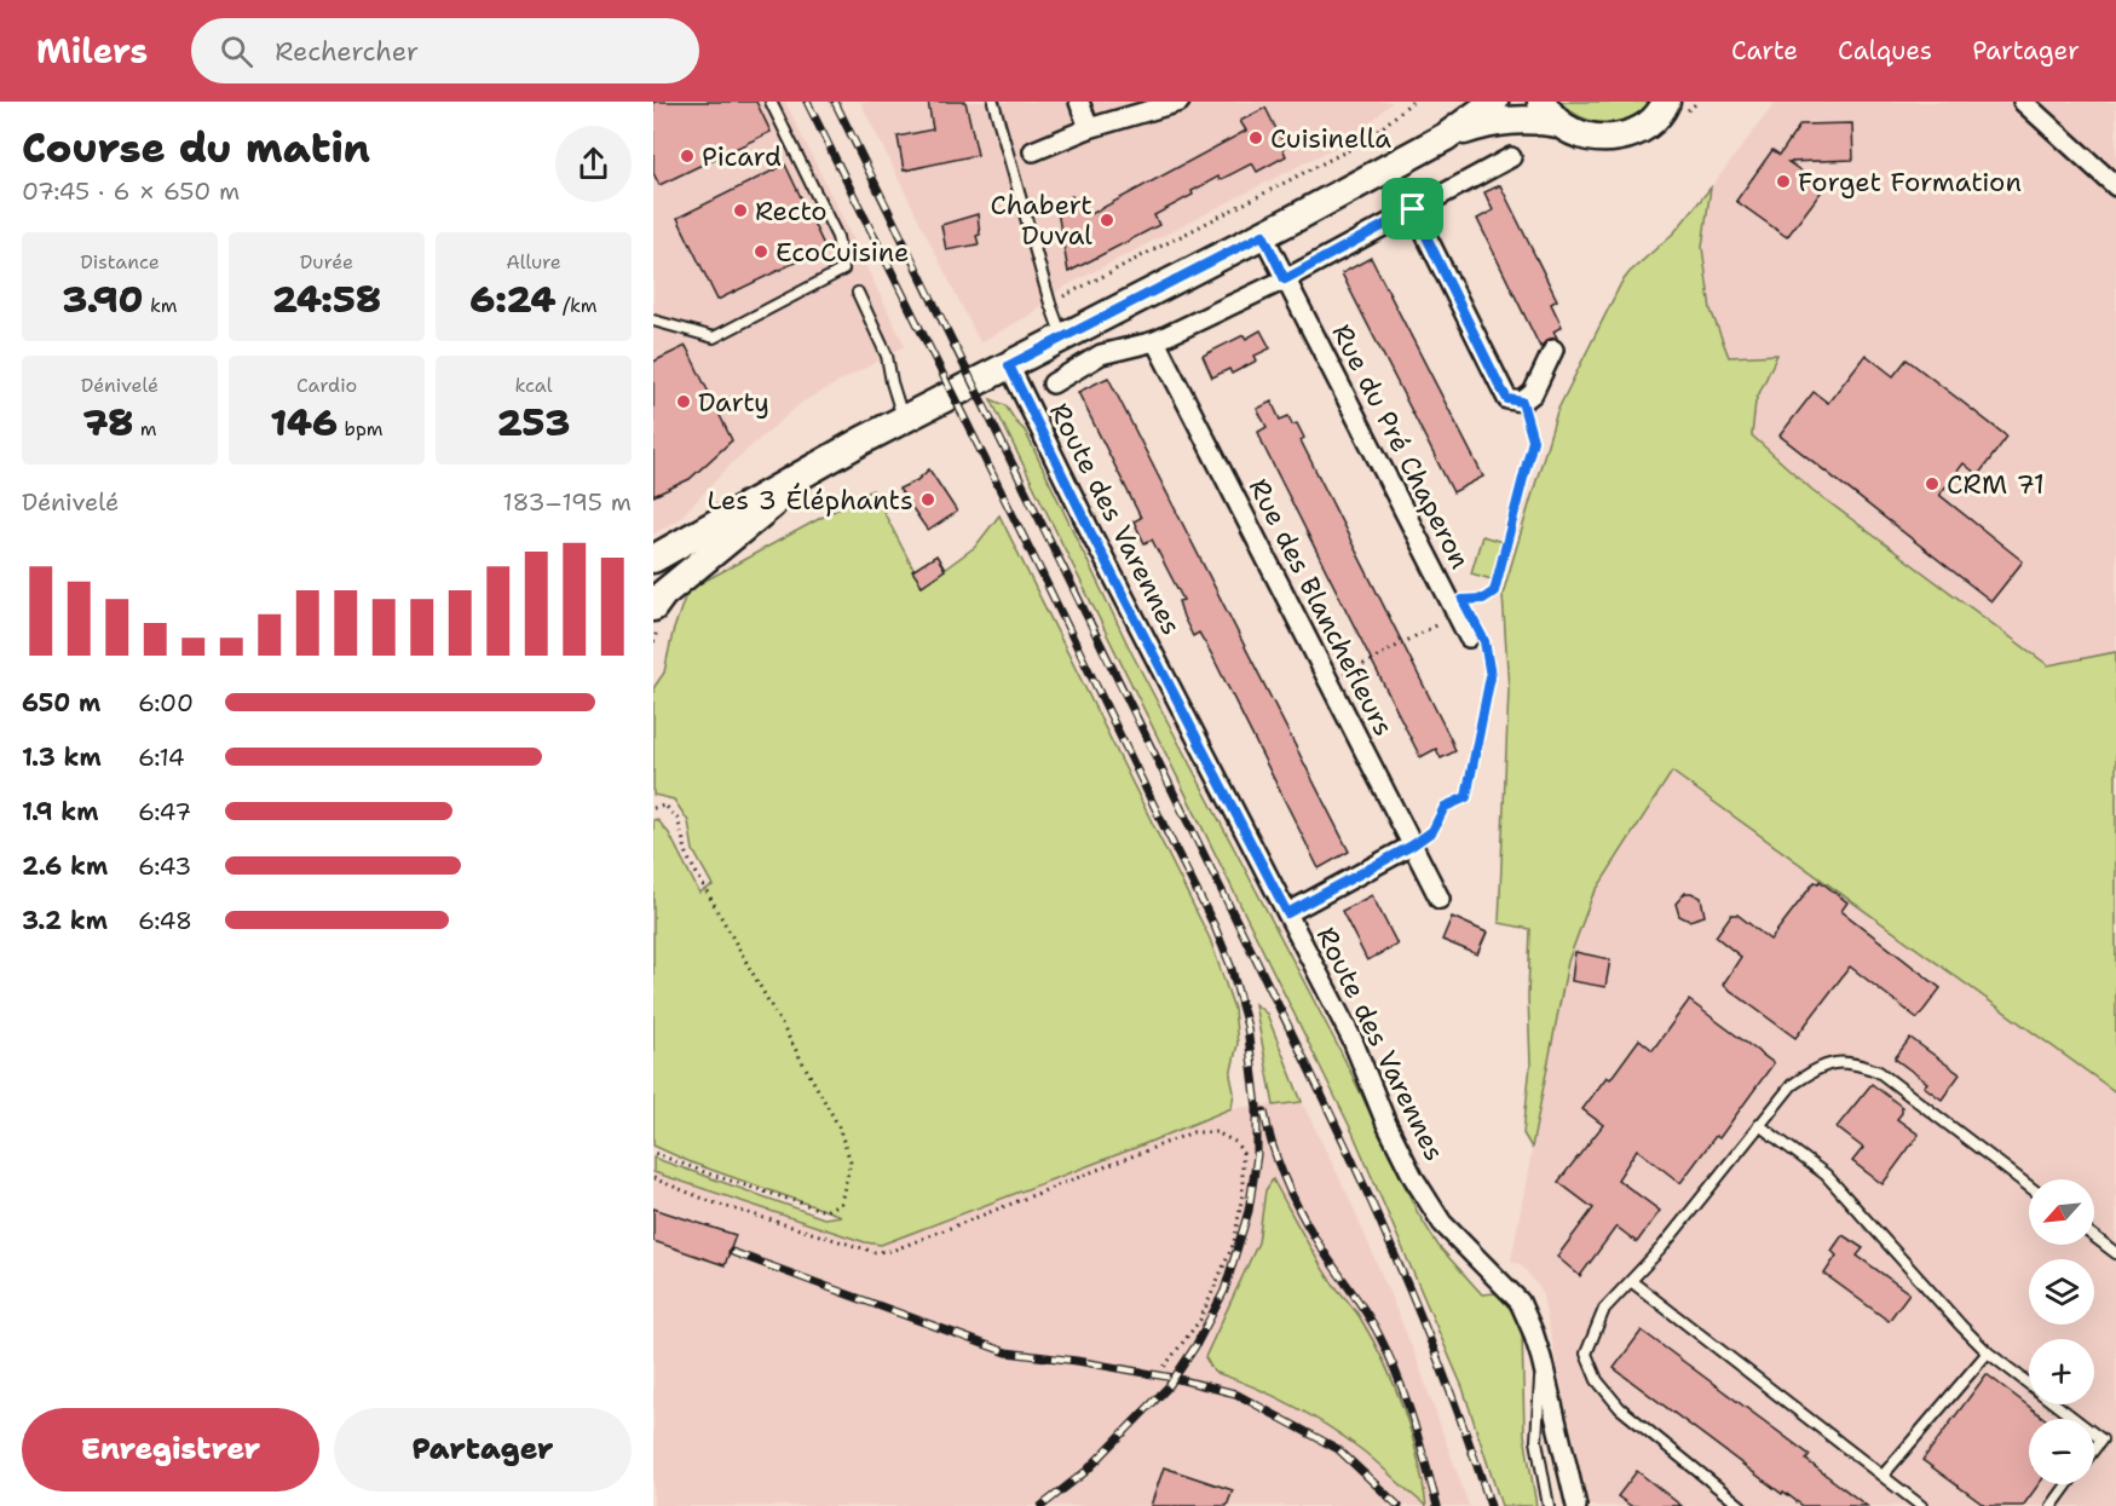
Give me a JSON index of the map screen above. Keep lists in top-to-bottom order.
{
  "streets": {
    "street": ["Rue du Pré Chaperon", "Route des Varennes", "Rue des Blanchefleurs"]
  },
  "places": [
    "Cuisinella",
    "Picard",
    "Forget Formation",
    "Recto",
    "Chabert Duval",
    "EcoCuisine",
    "Darty",
    "CRM 71",
    "Les 3 Éléphants"
  ],
  "north": "bottom left",
  "page": {
    "header": "Milers",
    "search": "Rechercher",
    "nav": ["Carte", "Calques", "Partager"],
    "heading": ["Course du matin", "07:45 · 6 × 650 m"],
    "stats": [
      ["Distance", "3.90 km"],
      ["Durée", "24:58"],
      ["Allure", "6:24 /km"],
      ["Dénivelé", "78 m"],
      ["Cardio", "146 bpm"],
      ["kcal", "253"]
    ],
    "chart": ["Dénivelé", "183–195 m"],
    "list": [
      {
        "name": "650 m",
        "note": "6:00"
      },
      {
        "name": "1.3 km",
        "note": "6:14"
      },
      {
        "name": "1.9 km",
        "note": "6:47"
      },
      {
        "name": "2.6 km",
        "note": "6:43"
      },
      {
        "name": "3.2 km",
        "note": "6:48"
      }
    ],
    "map_buttons": ["+", "−"],
    "buttons": ["Enregistrer", "Partager"]
  }
}
